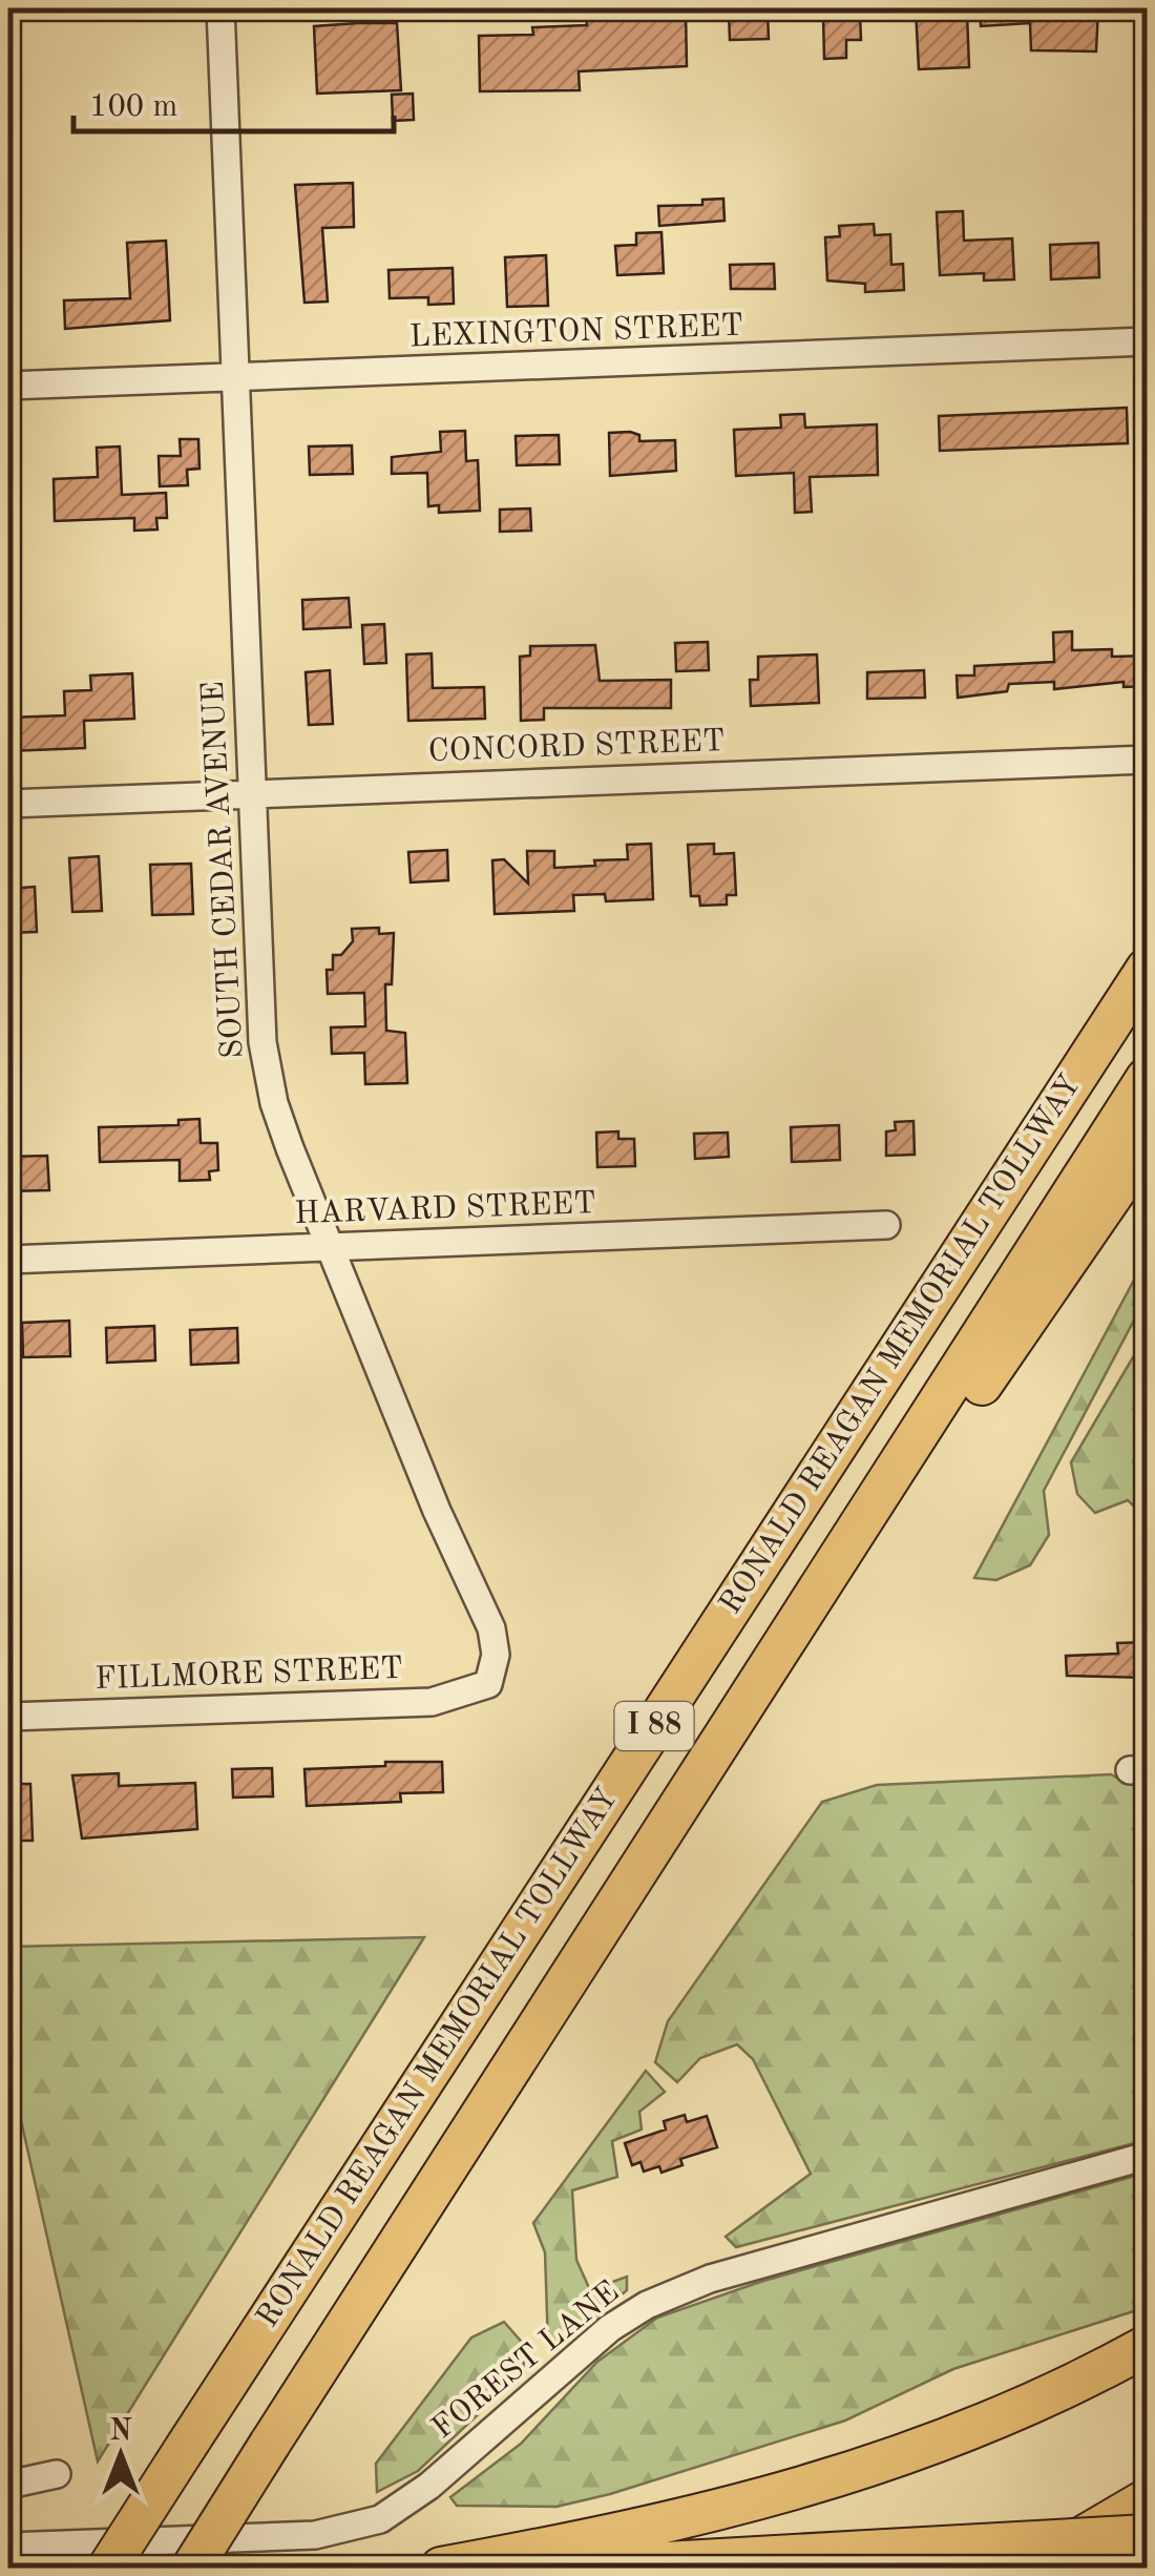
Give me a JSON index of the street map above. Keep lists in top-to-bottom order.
{
  "streets": {
    "highway": ["RONALD REAGAN MEMORIAL TOLLWAY", "I 88"],
    "street": [
      "LEXINGTON STREET",
      "CONCORD STREET",
      "SOUTH CEDAR AVENUE",
      "HARVARD STREET",
      "FILLMORE STREET",
      "FOREST LANE"
    ]
  },
  "crossings": [
    ["LEXINGTON STREET", "SOUTH CEDAR AVENUE"],
    ["CONCORD STREET", "SOUTH CEDAR AVENUE"],
    ["SOUTH CEDAR AVENUE", "HARVARD STREET"],
    ["SOUTH CEDAR AVENUE", "FILLMORE STREET"]
  ],
  "scale_bar": "100 m",
  "north": "top"
}
